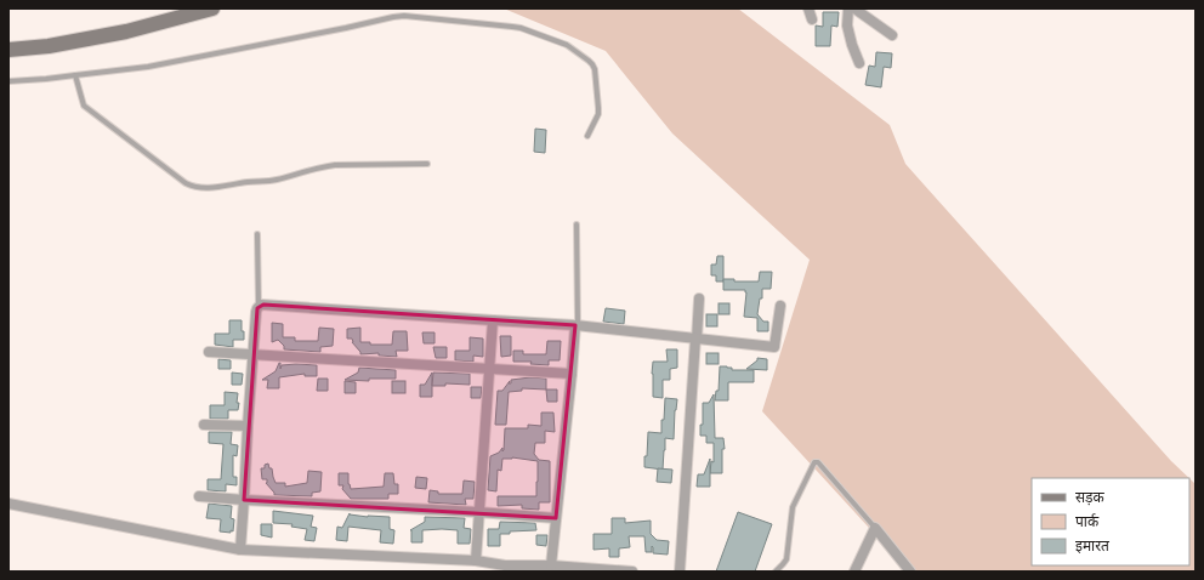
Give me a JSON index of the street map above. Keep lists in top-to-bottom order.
{
  "legend": ["सड़क", "पार्क", "इमारत"]
}
